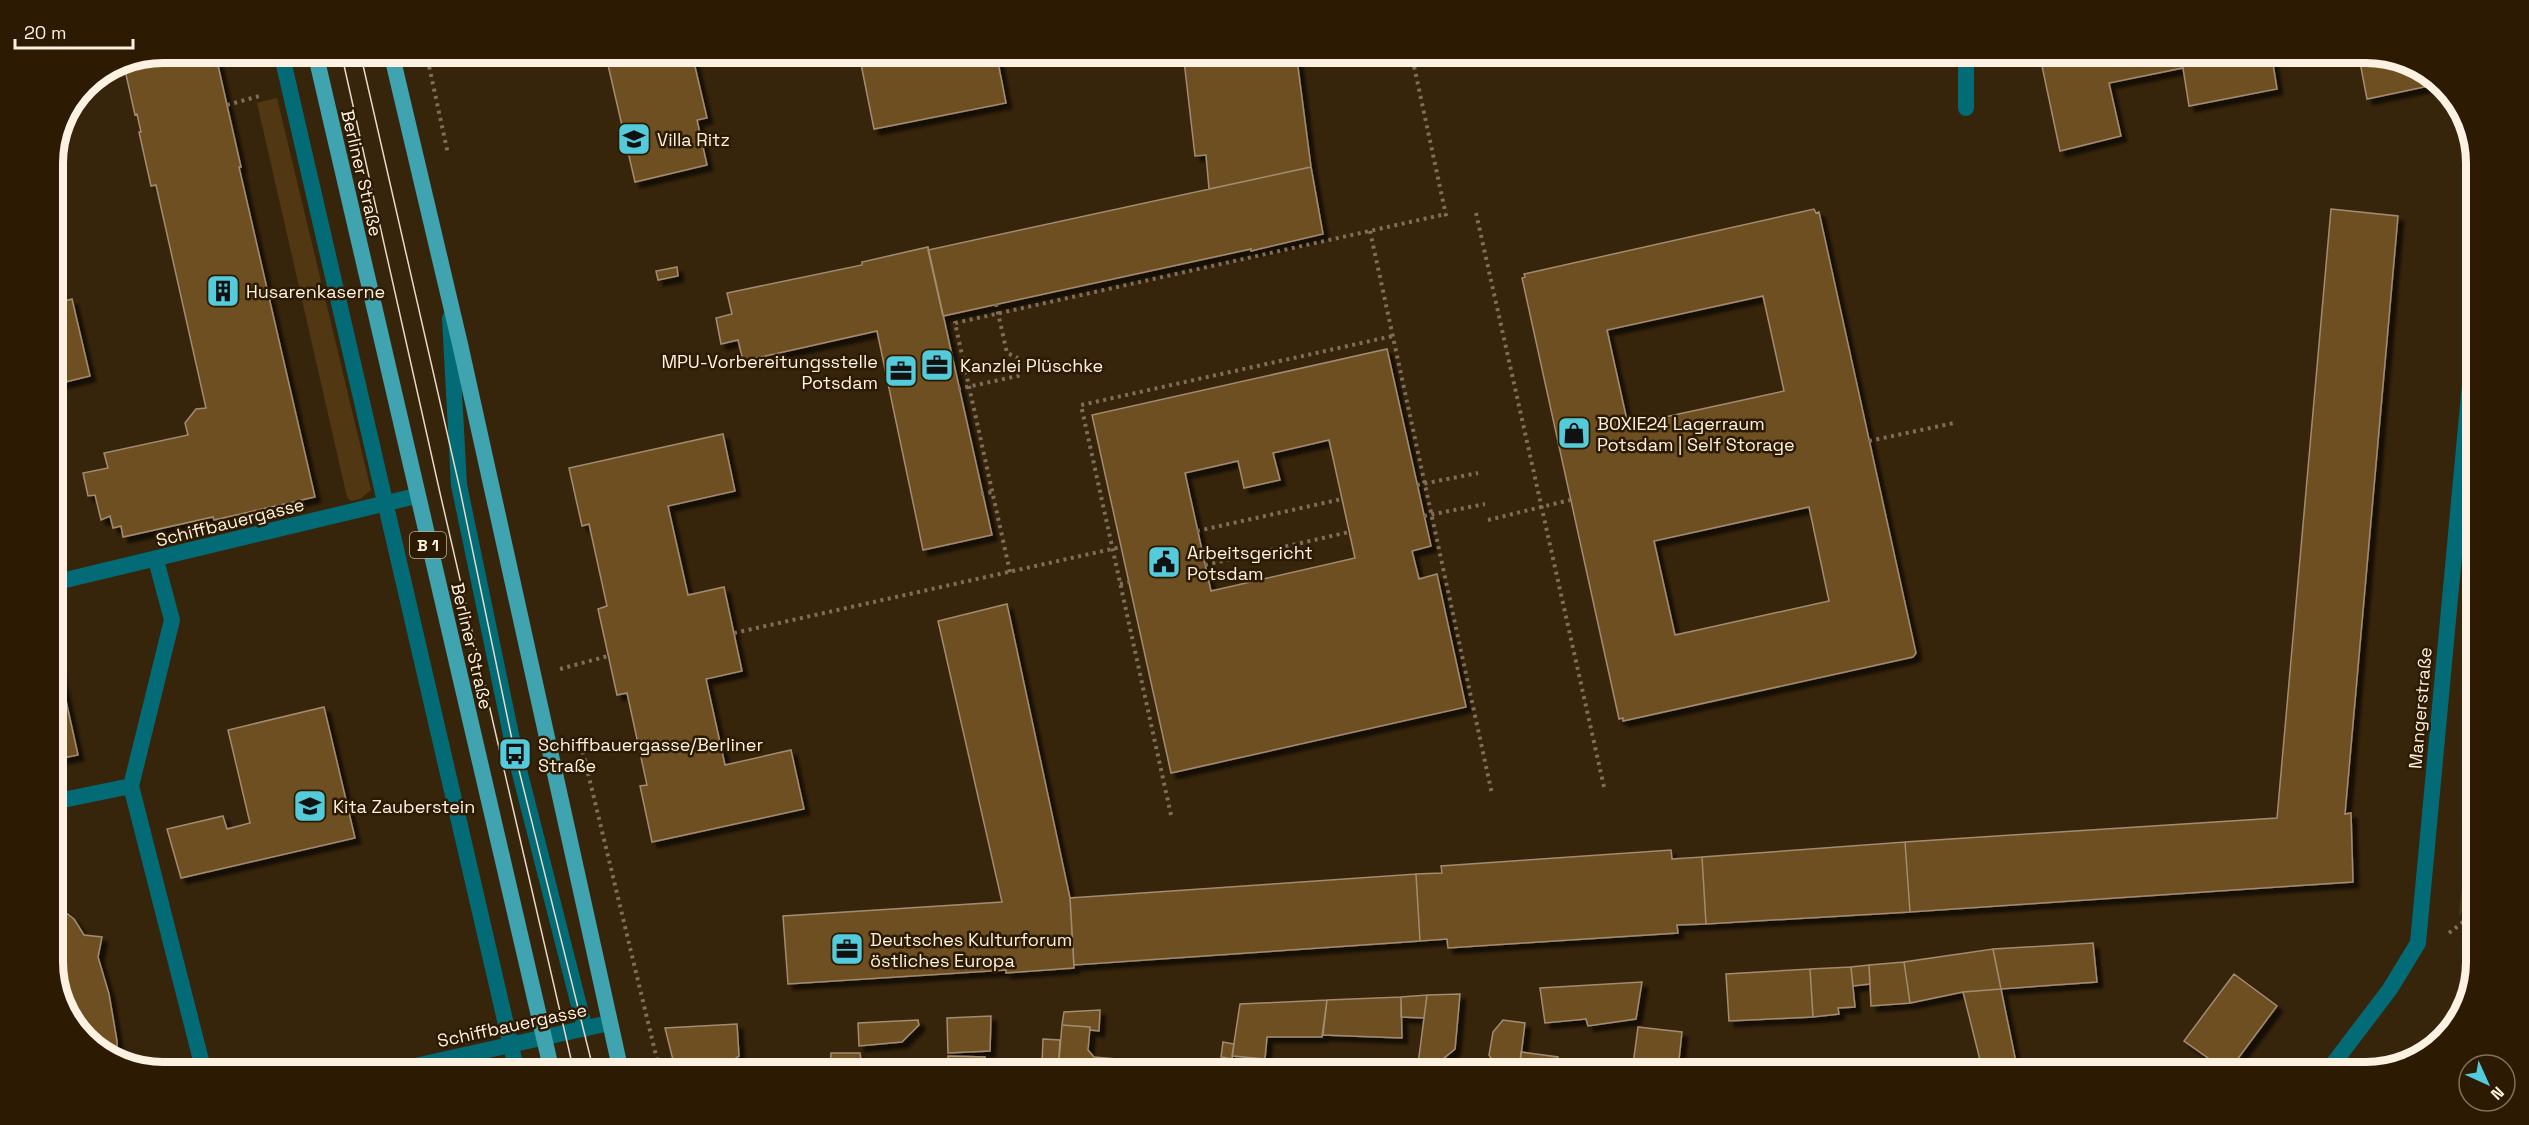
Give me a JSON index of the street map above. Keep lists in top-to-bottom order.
{
  "streets": {
    "main road": ["Berliner Straße", "B 1"],
    "street": ["Schiffbauergasse", "Mangerstraße"]
  },
  "crossings": [
    ["Berliner Straße", "Schiffbauergasse"]
  ],
  "places": {
    "school or university": ["Villa Ritz", "Kita Zauberstein"],
    "building": ["Husarenkaserne"],
    "office": ["Kanzlei Plüschke", "MPU-Vorbereitungsstelle Potsdam", "Deutsches Kulturforum östliches Europa"],
    "shop": ["BOXIE24 Lagerraum Potsdam | Self Storage"],
    "public building": ["Arbeitsgericht Potsdam"],
    "bus stop": ["Schiffbauergasse/Berliner Straße"]
  },
  "scale_bar": "20 m",
  "north": "bottom right"
}
